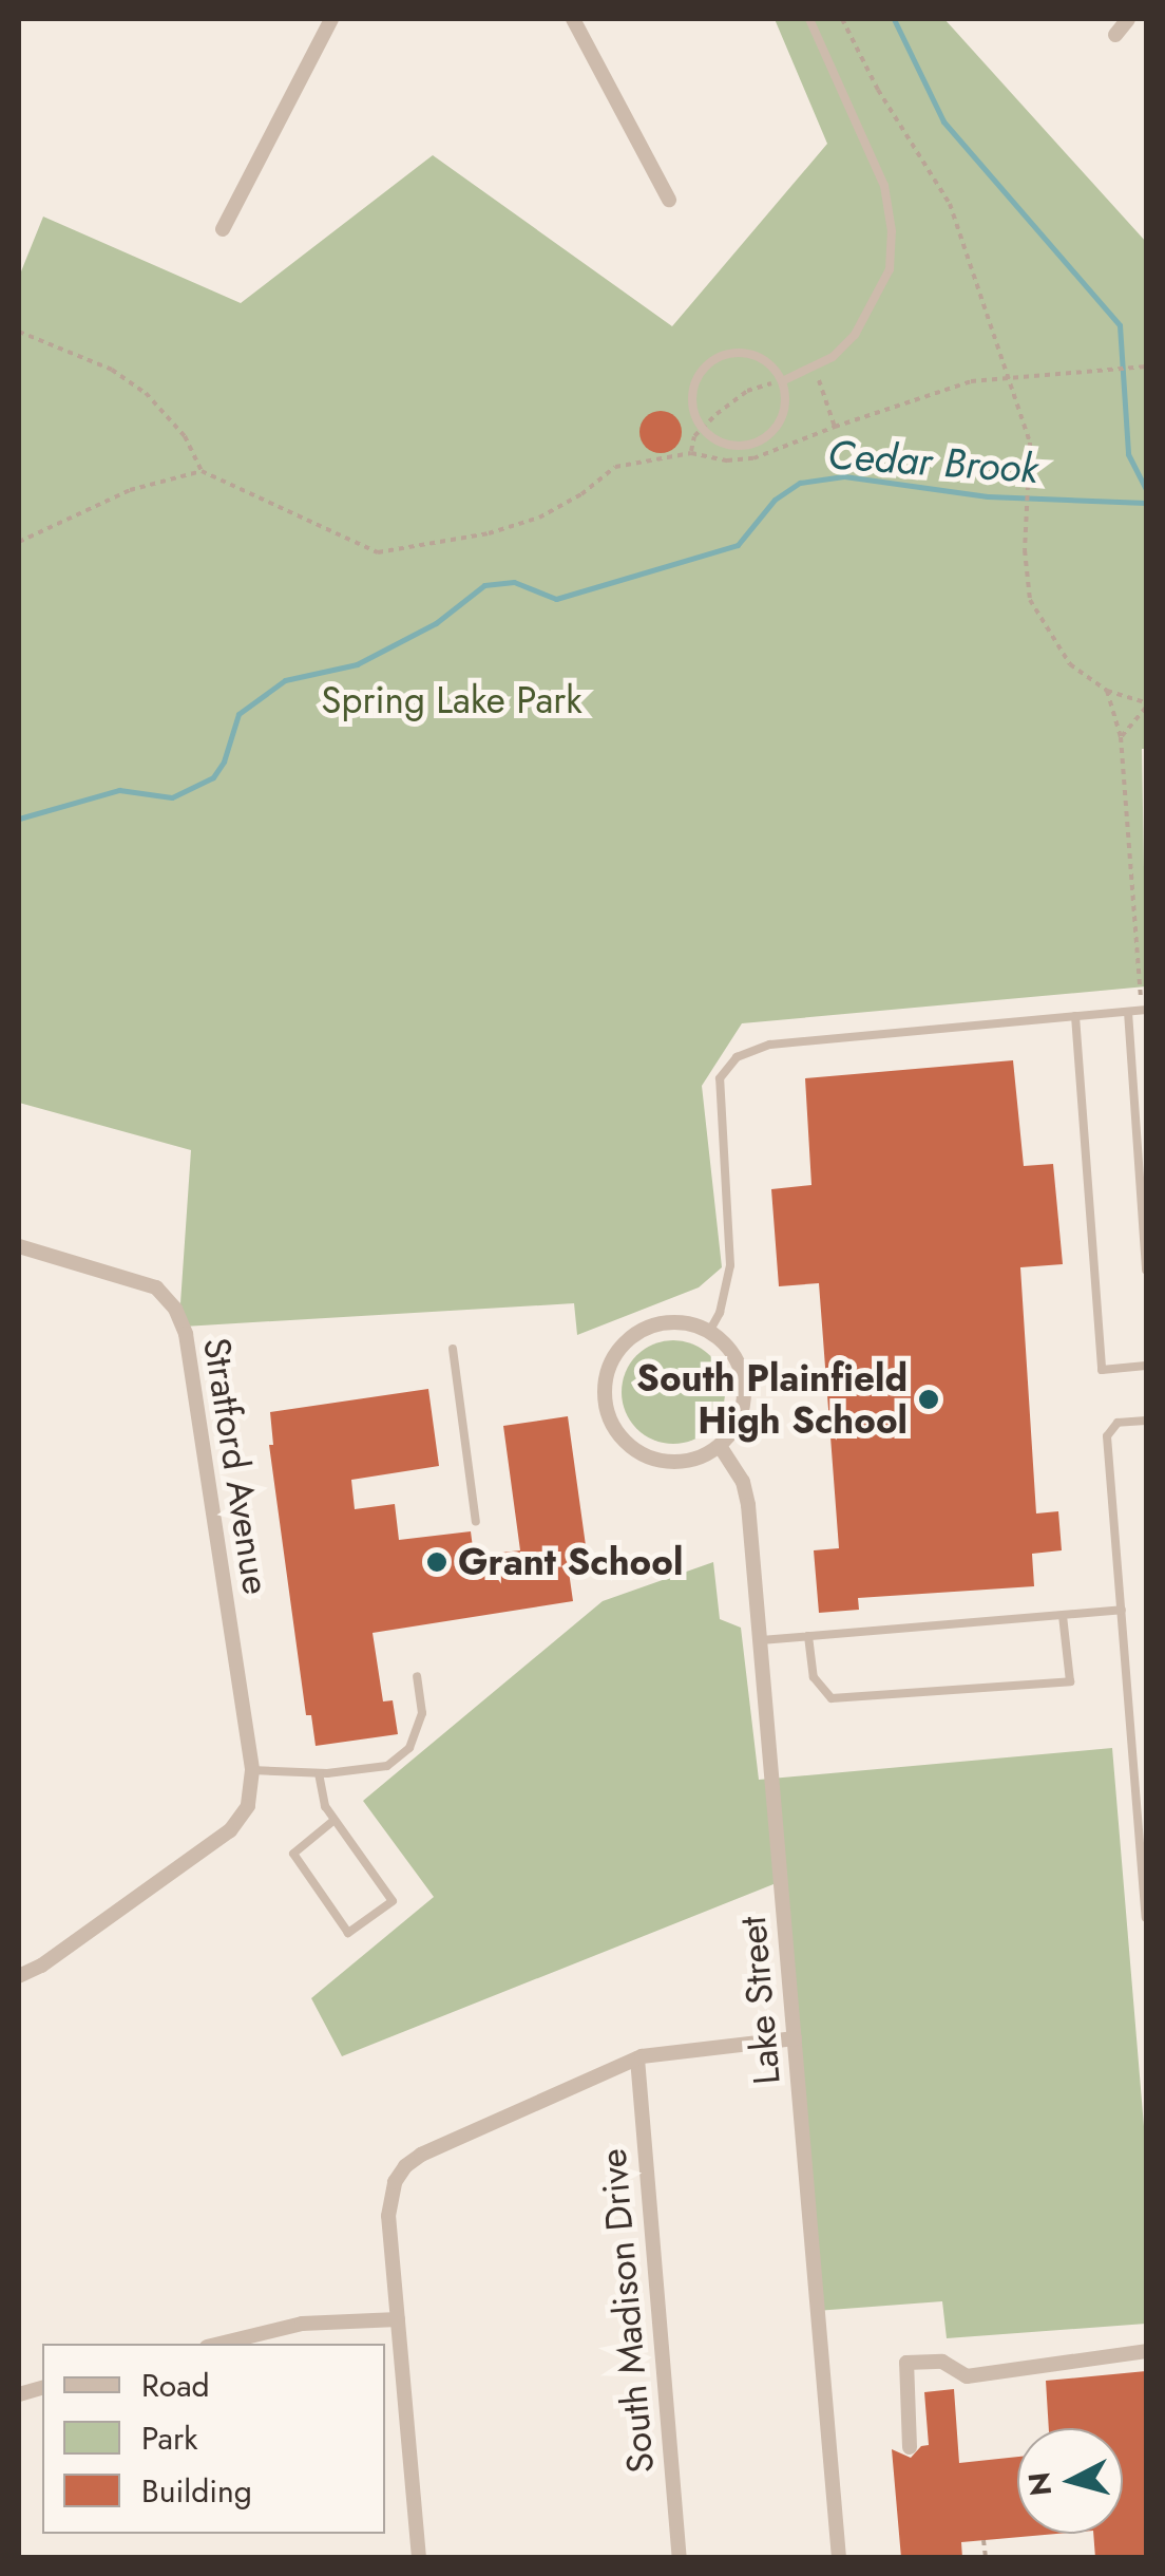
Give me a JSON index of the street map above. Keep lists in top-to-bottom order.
{
  "streets": {
    "street": ["Stratford Avenue", "Lake Street", "South Madison Drive"]
  },
  "water": ["Cedar Brook"],
  "parks": ["Spring Lake Park"],
  "places": ["South Plainfield High School", "Grant School"],
  "legend": ["Road", "Park", "Building"],
  "north": "left"
}
